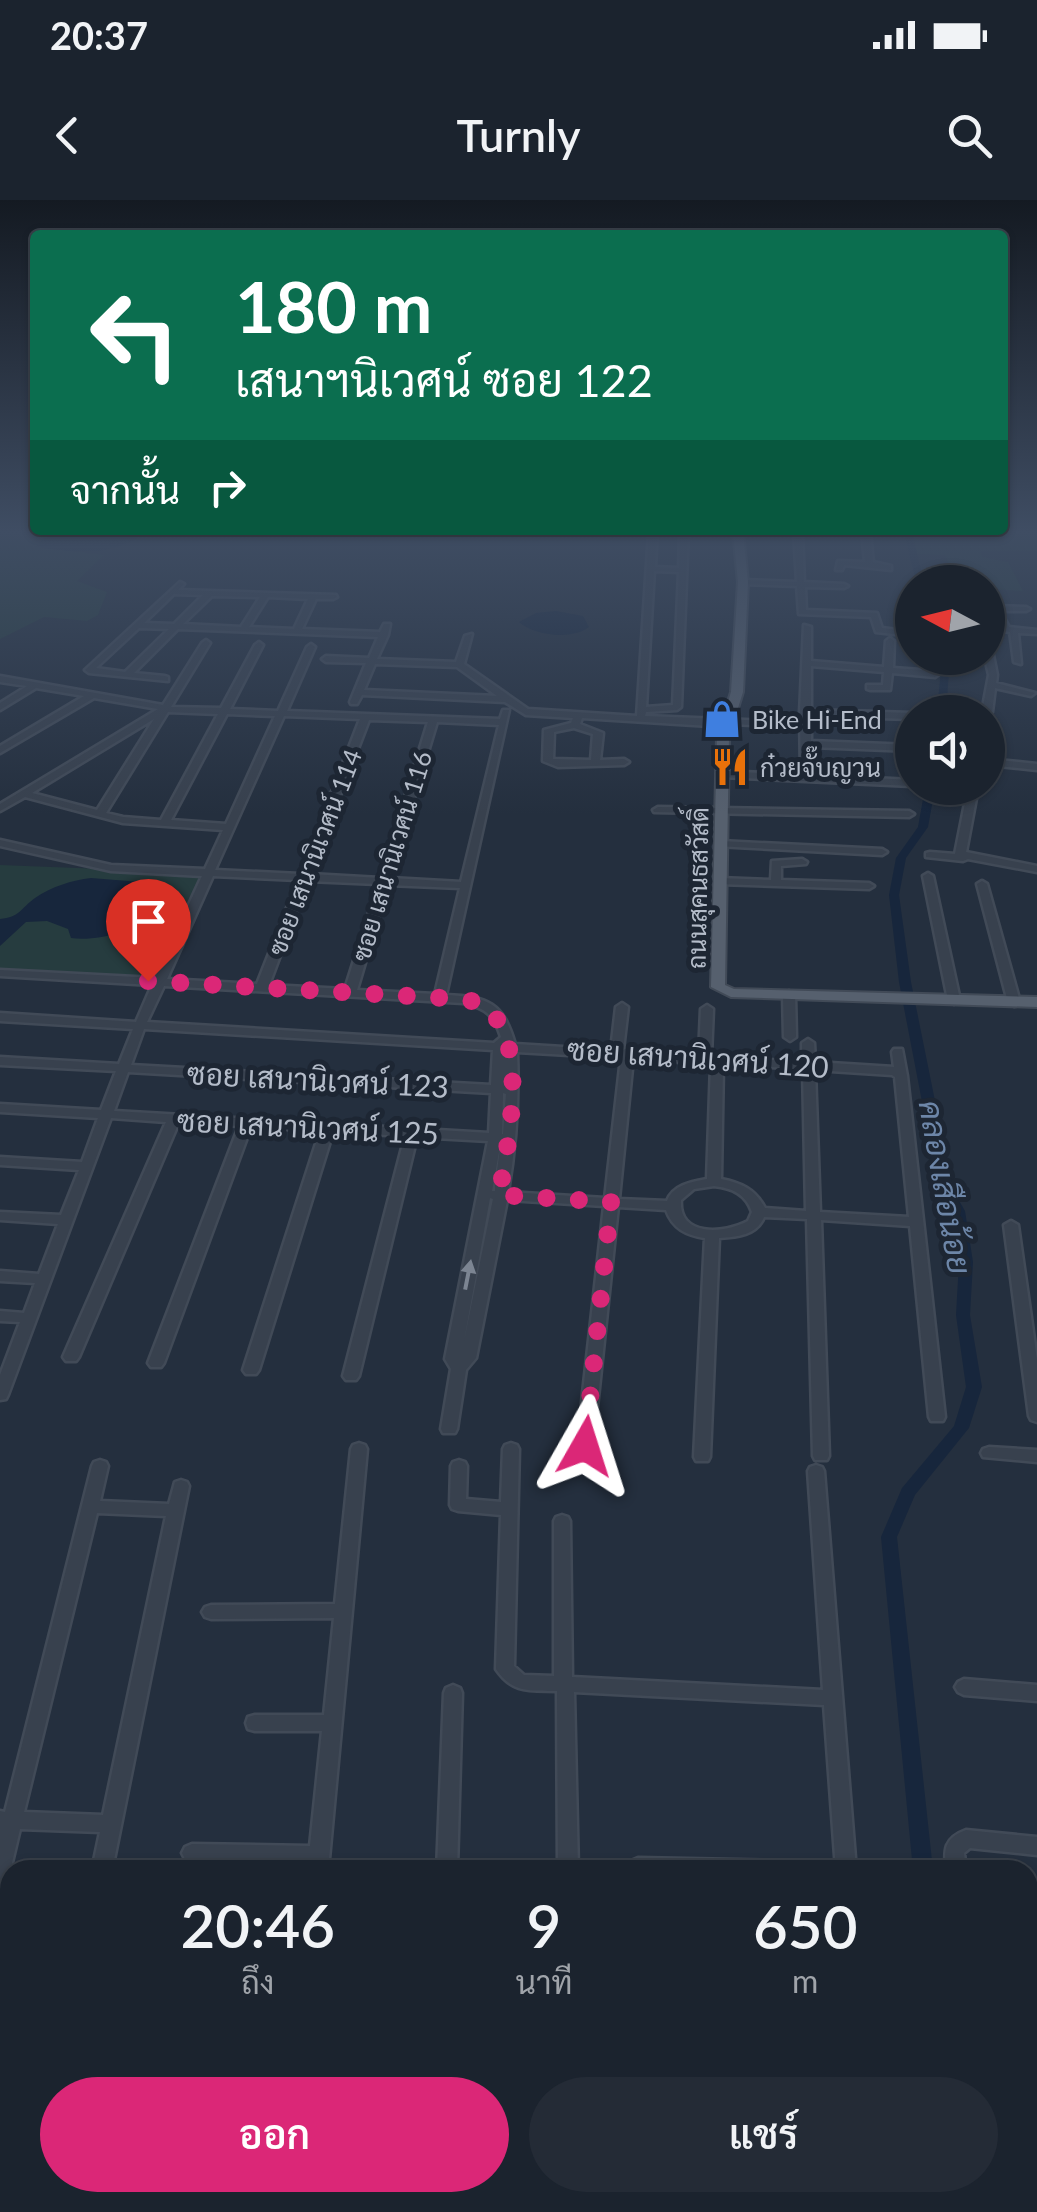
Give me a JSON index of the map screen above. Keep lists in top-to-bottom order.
{
  "streets": {
    "main road": ["ถนนสุคนธสวัสดิ์"],
    "street": [
      "ซอย เสนานิเวศน์ 114",
      "ซอย เสนานิเวศน์ 116",
      "ซอย เสนานิเวศน์ 120",
      "ซอย เสนานิเวศน์ 123",
      "ซอย เสนานิเวศน์ 125"
    ]
  },
  "water": ["คลองเสือน้อย"],
  "places": {
    "shop": ["Bike Hi-End"],
    "restaurant": ["ก๋วยจั๊บญวน"]
  },
  "north": "left",
  "page": {
    "status": "20:37",
    "header": "Turnly",
    "turn": ["180 m", "เสนาฯนิเวศน์ ซอย 122"],
    "then": "จากนั้น",
    "eta": [
      "20:46",
      "ถึง",
      "9",
      "นาที",
      "650",
      "m"
    ],
    "buttons": ["ออก", "แชร์"]
  }
}
